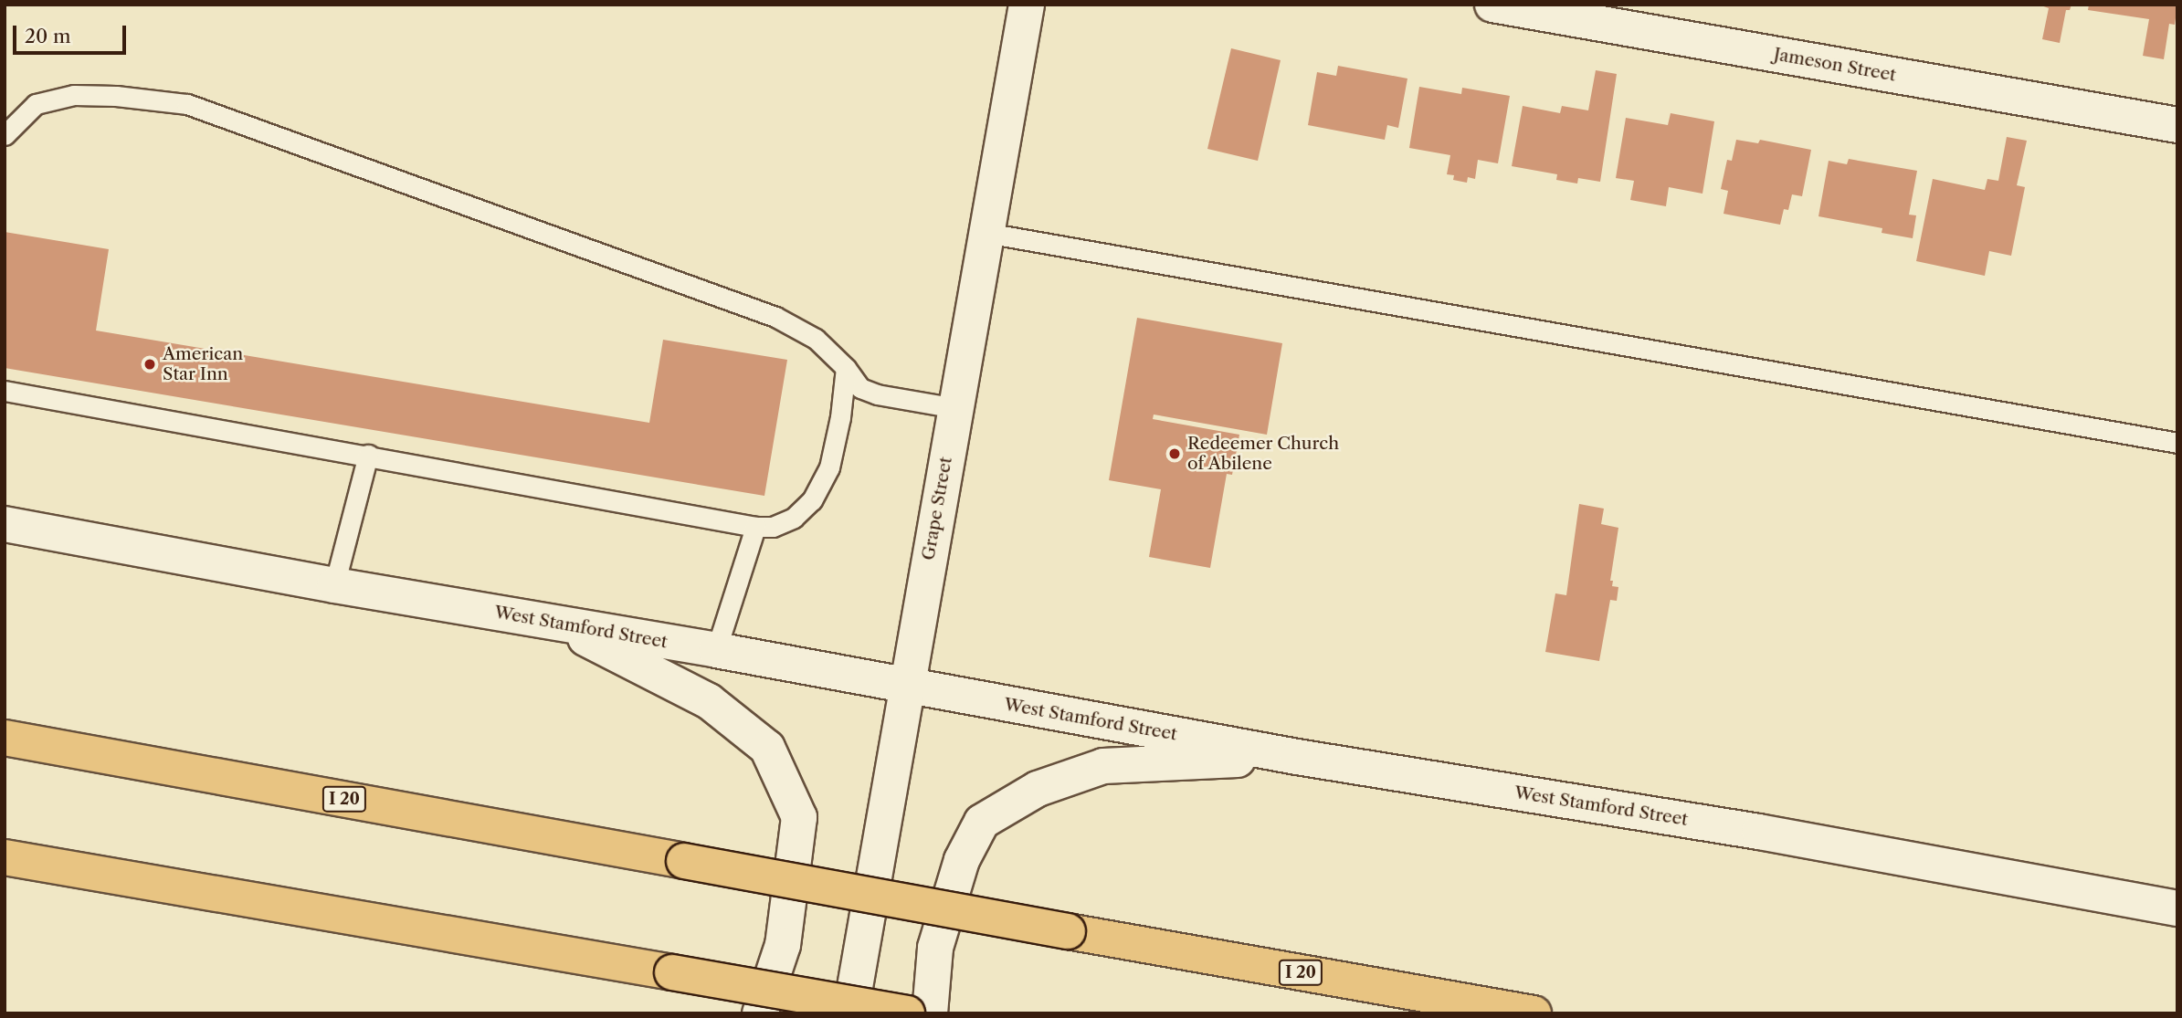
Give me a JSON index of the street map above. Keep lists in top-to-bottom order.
{
  "streets": {
    "highway": ["I 20"],
    "main road": ["Jameson Street", "Grape Street", "West Stamford Street"]
  },
  "crossings": [
    ["Grape Street", "West Stamford Street"]
  ],
  "places": ["American Star Inn", "Redeemer Church of Abilene"],
  "scale_bar": "20 m"
}
